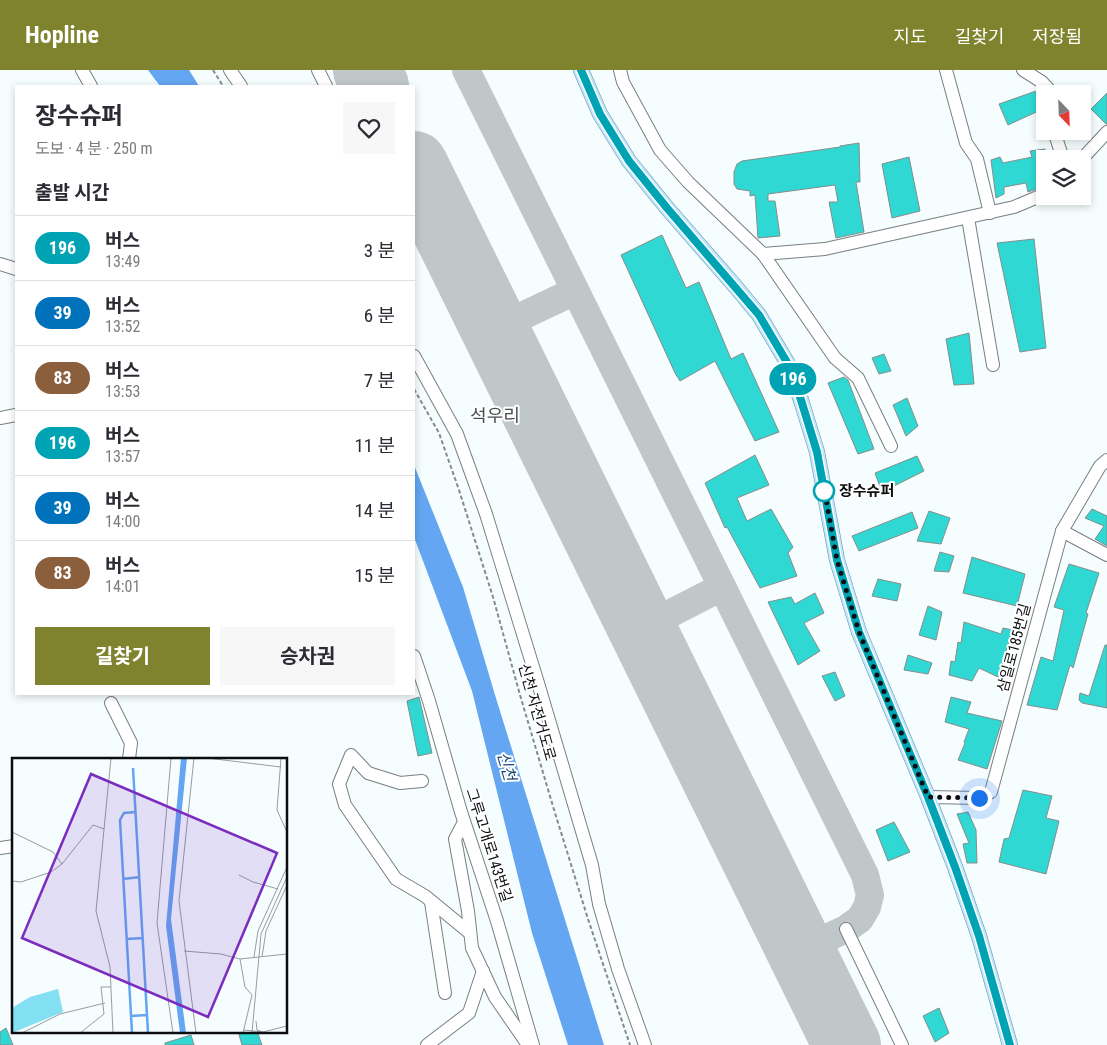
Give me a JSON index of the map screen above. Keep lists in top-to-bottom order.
{
  "streets": {
    "street": ["삼일로185번길", "그루고개로143번길"],
    "path": ["신천 자전거도로"]
  },
  "districts": ["석우리"],
  "water": ["신천"],
  "places": ["장수슈퍼"],
  "lines": ["bus line 196"],
  "north": "bottom right",
  "page": {
    "header": "Hopline",
    "nav": ["지도", "길찾기", "저장됨"],
    "on_map": "196",
    "heading": [
      ["장수슈퍼", "도보 · 4 분 · 250 m"],
      "출발 시간"
    ],
    "list": [
      {
        "mark": "196",
        "name": "버스",
        "note": "13:49",
        "value": "3 분"
      },
      {
        "mark": "39",
        "name": "버스",
        "note": "13:52",
        "value": "6 분"
      },
      {
        "mark": "83",
        "name": "버스",
        "note": "13:53",
        "value": "7 분"
      },
      {
        "mark": "196",
        "name": "버스",
        "note": "13:57",
        "value": "11 분"
      },
      {
        "mark": "39",
        "name": "버스",
        "note": "14:00",
        "value": "14 분"
      },
      {
        "mark": "83",
        "name": "버스",
        "note": "14:01",
        "value": "15 분"
      }
    ],
    "buttons": ["길찾기", "승차권"]
  }
}
